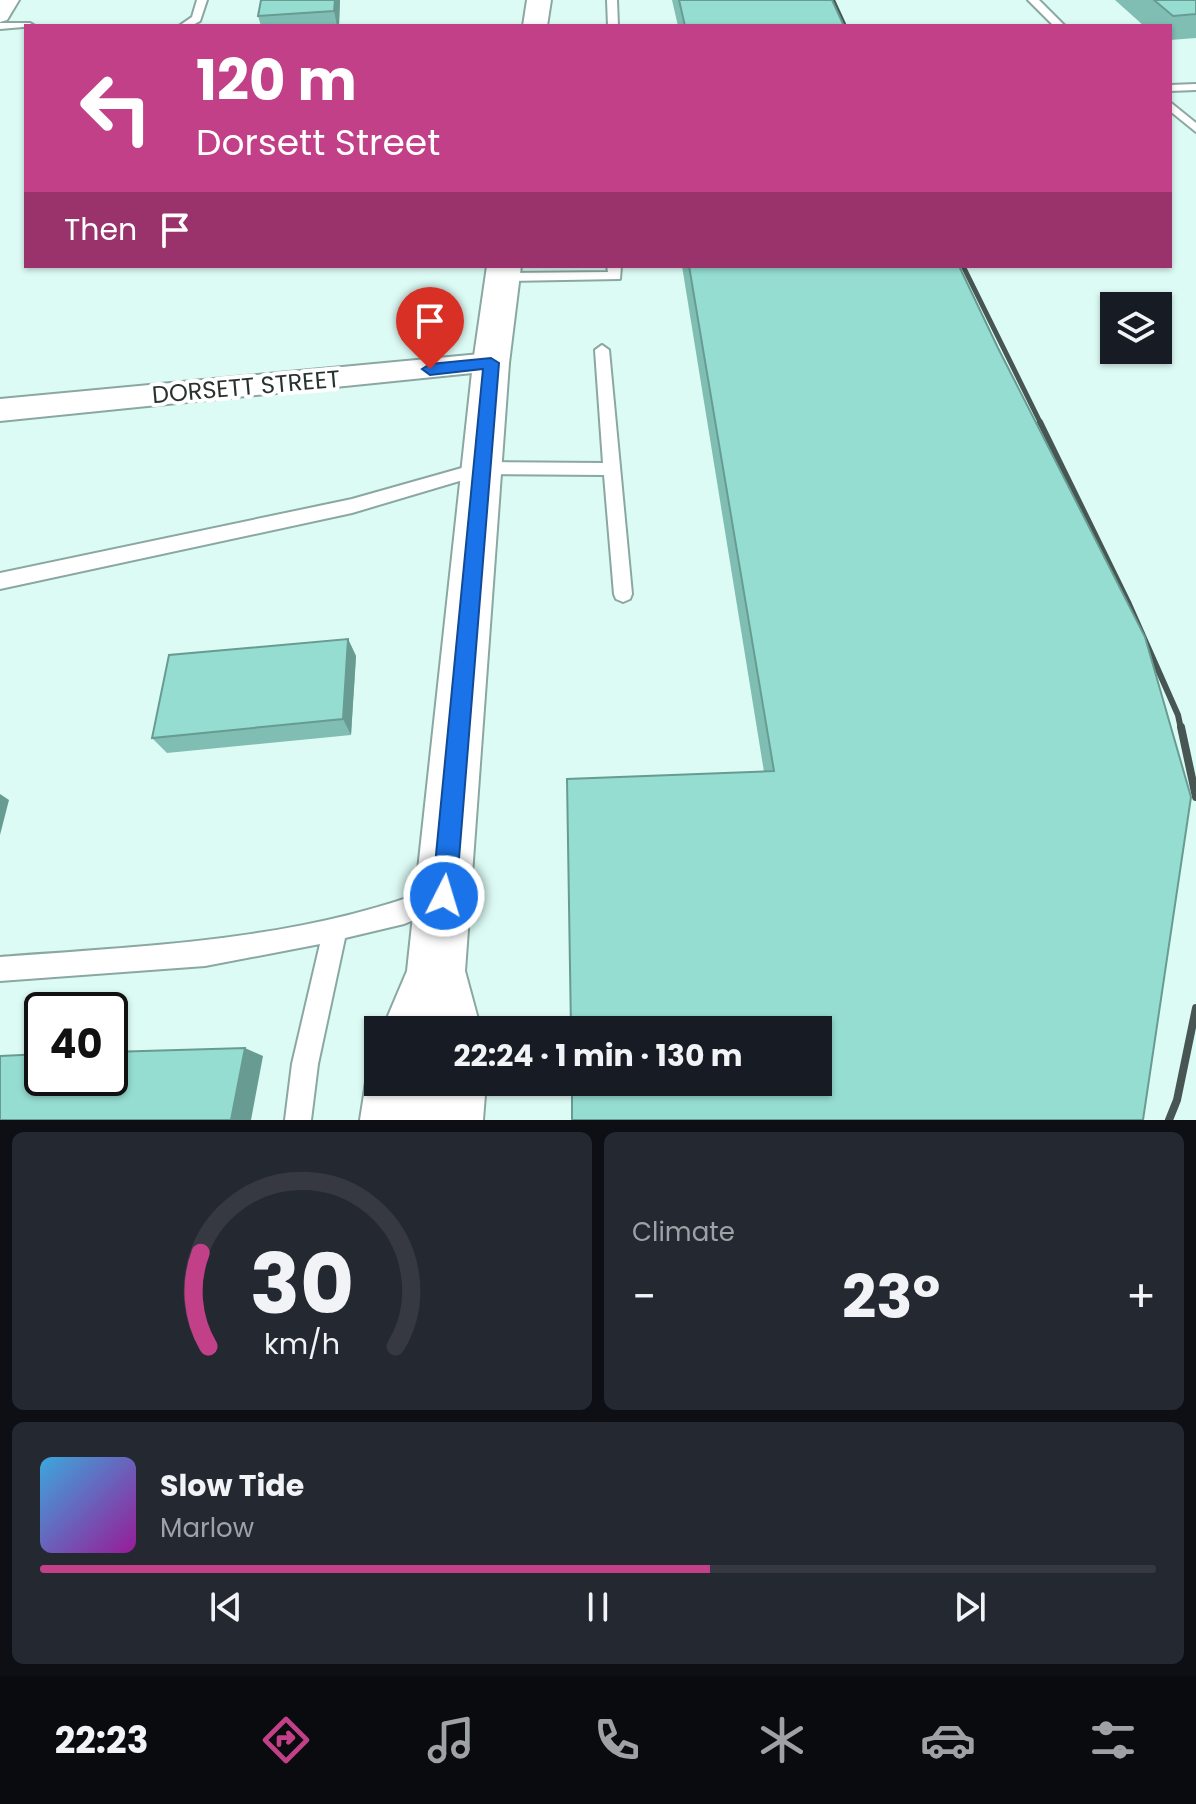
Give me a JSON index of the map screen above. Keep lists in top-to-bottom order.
{
  "streets": {
    "street": ["DORSETT STREET"]
  },
  "page": {
    "turn": ["120 m", "Dorsett Street"],
    "then": "Then",
    "limit": "40",
    "trip": "22:24 · 1 min · 130 m",
    "tile": "Climate",
    "heat": ["−", "23°", "+"],
    "song": ["Slow Tide", "Marlow"],
    "tabs": "22:23",
    "gauge": ["30", "km/h"]
  }
}
